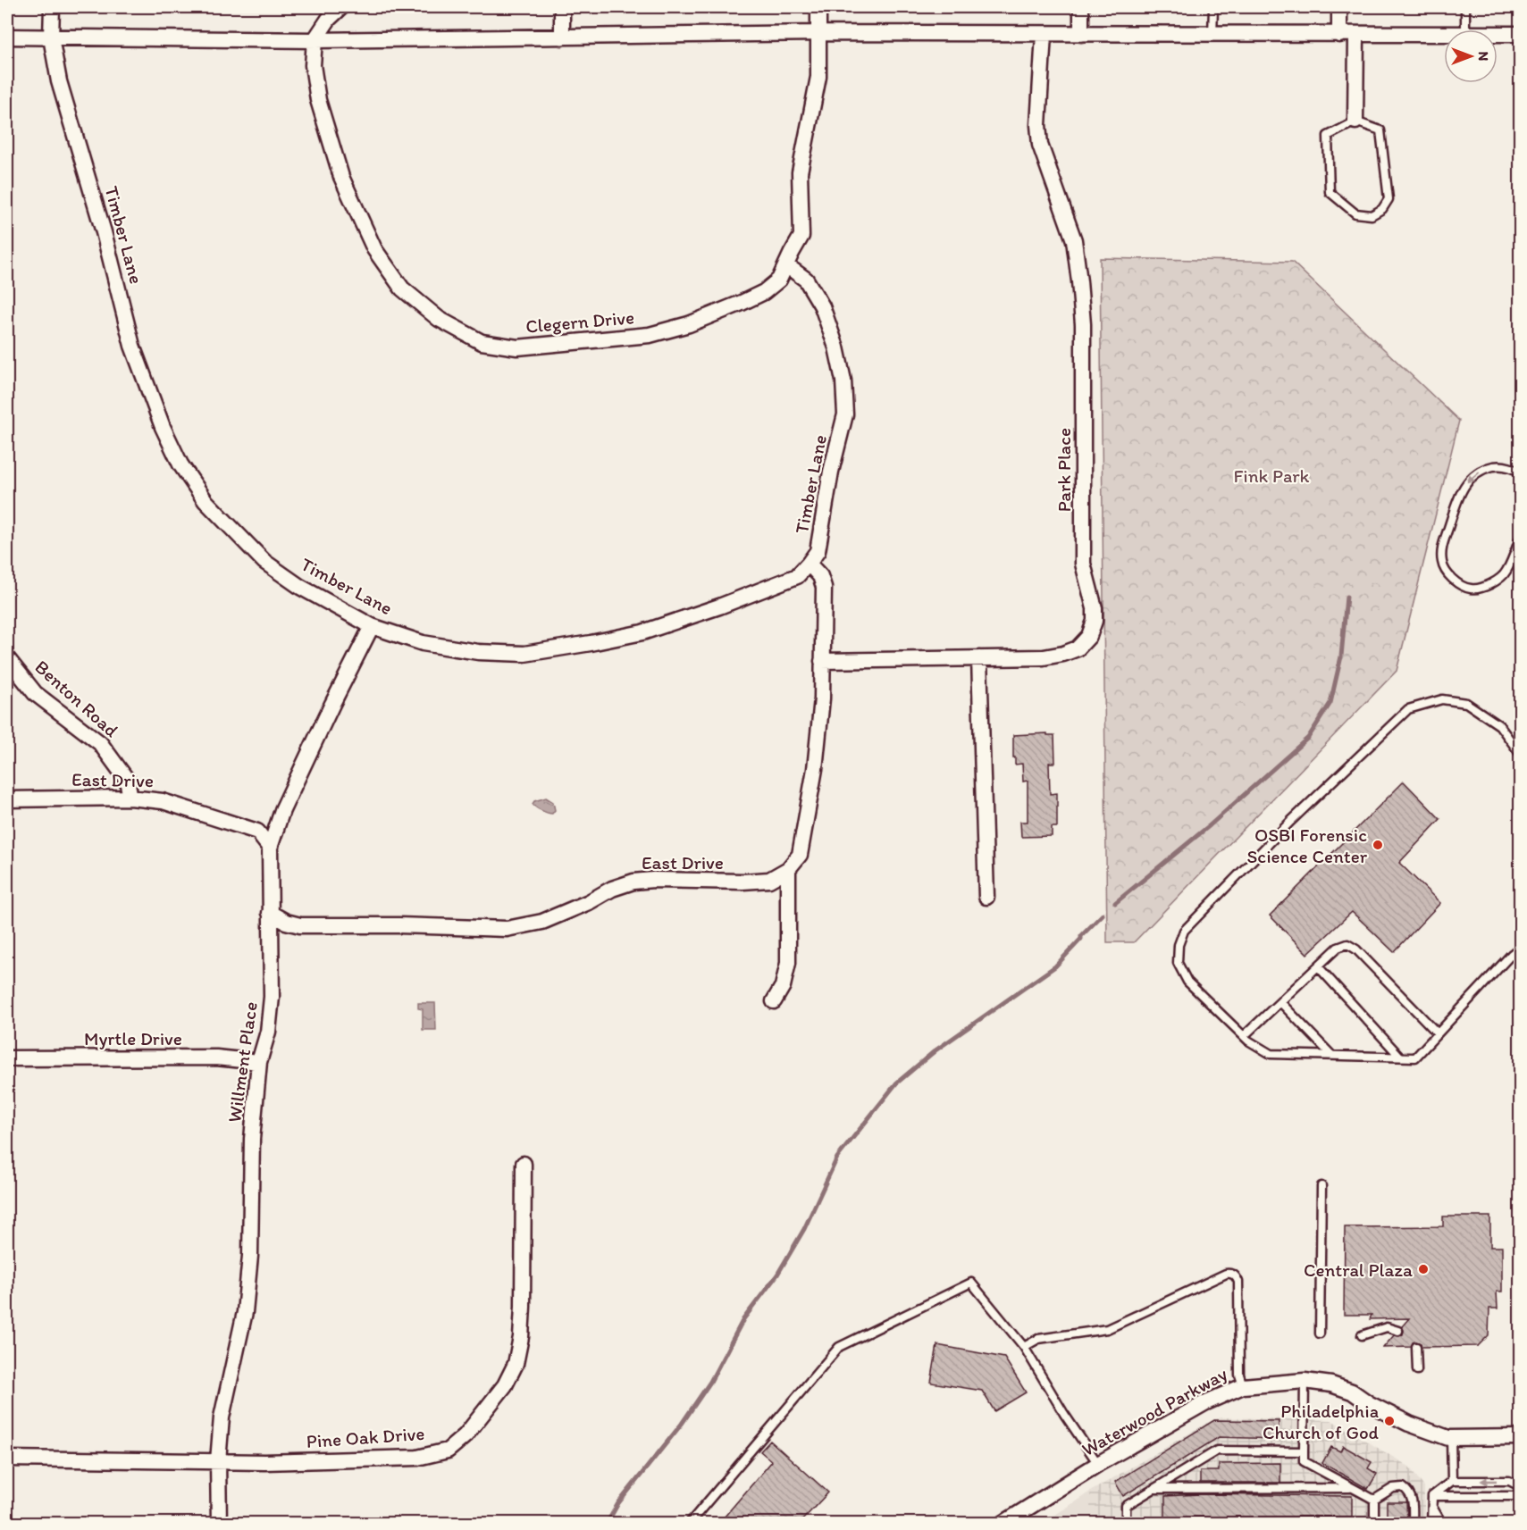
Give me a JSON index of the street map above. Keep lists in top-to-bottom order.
{
  "streets": {
    "street": [
      "Timber Lane",
      "Clegern Drive",
      "Park Place",
      "Benton Road",
      "East Drive",
      "Myrtle Drive",
      "Willment Place",
      "Waterwood Parkway",
      "Pine Oak Drive"
    ]
  },
  "crossings": [
    ["Timber Lane", "Clegern Drive"],
    ["Timber Lane", "Willment Place"],
    ["Benton Road", "East Drive"],
    ["East Drive", "Willment Place"],
    ["Myrtle Drive", "Willment Place"],
    ["Willment Place", "Pine Oak Drive"]
  ],
  "parks": ["Fink Park"],
  "places": ["OSBI Forensic Science Center", "Central Plaza", "Philadelphia Church of God"],
  "north": "right"
}
